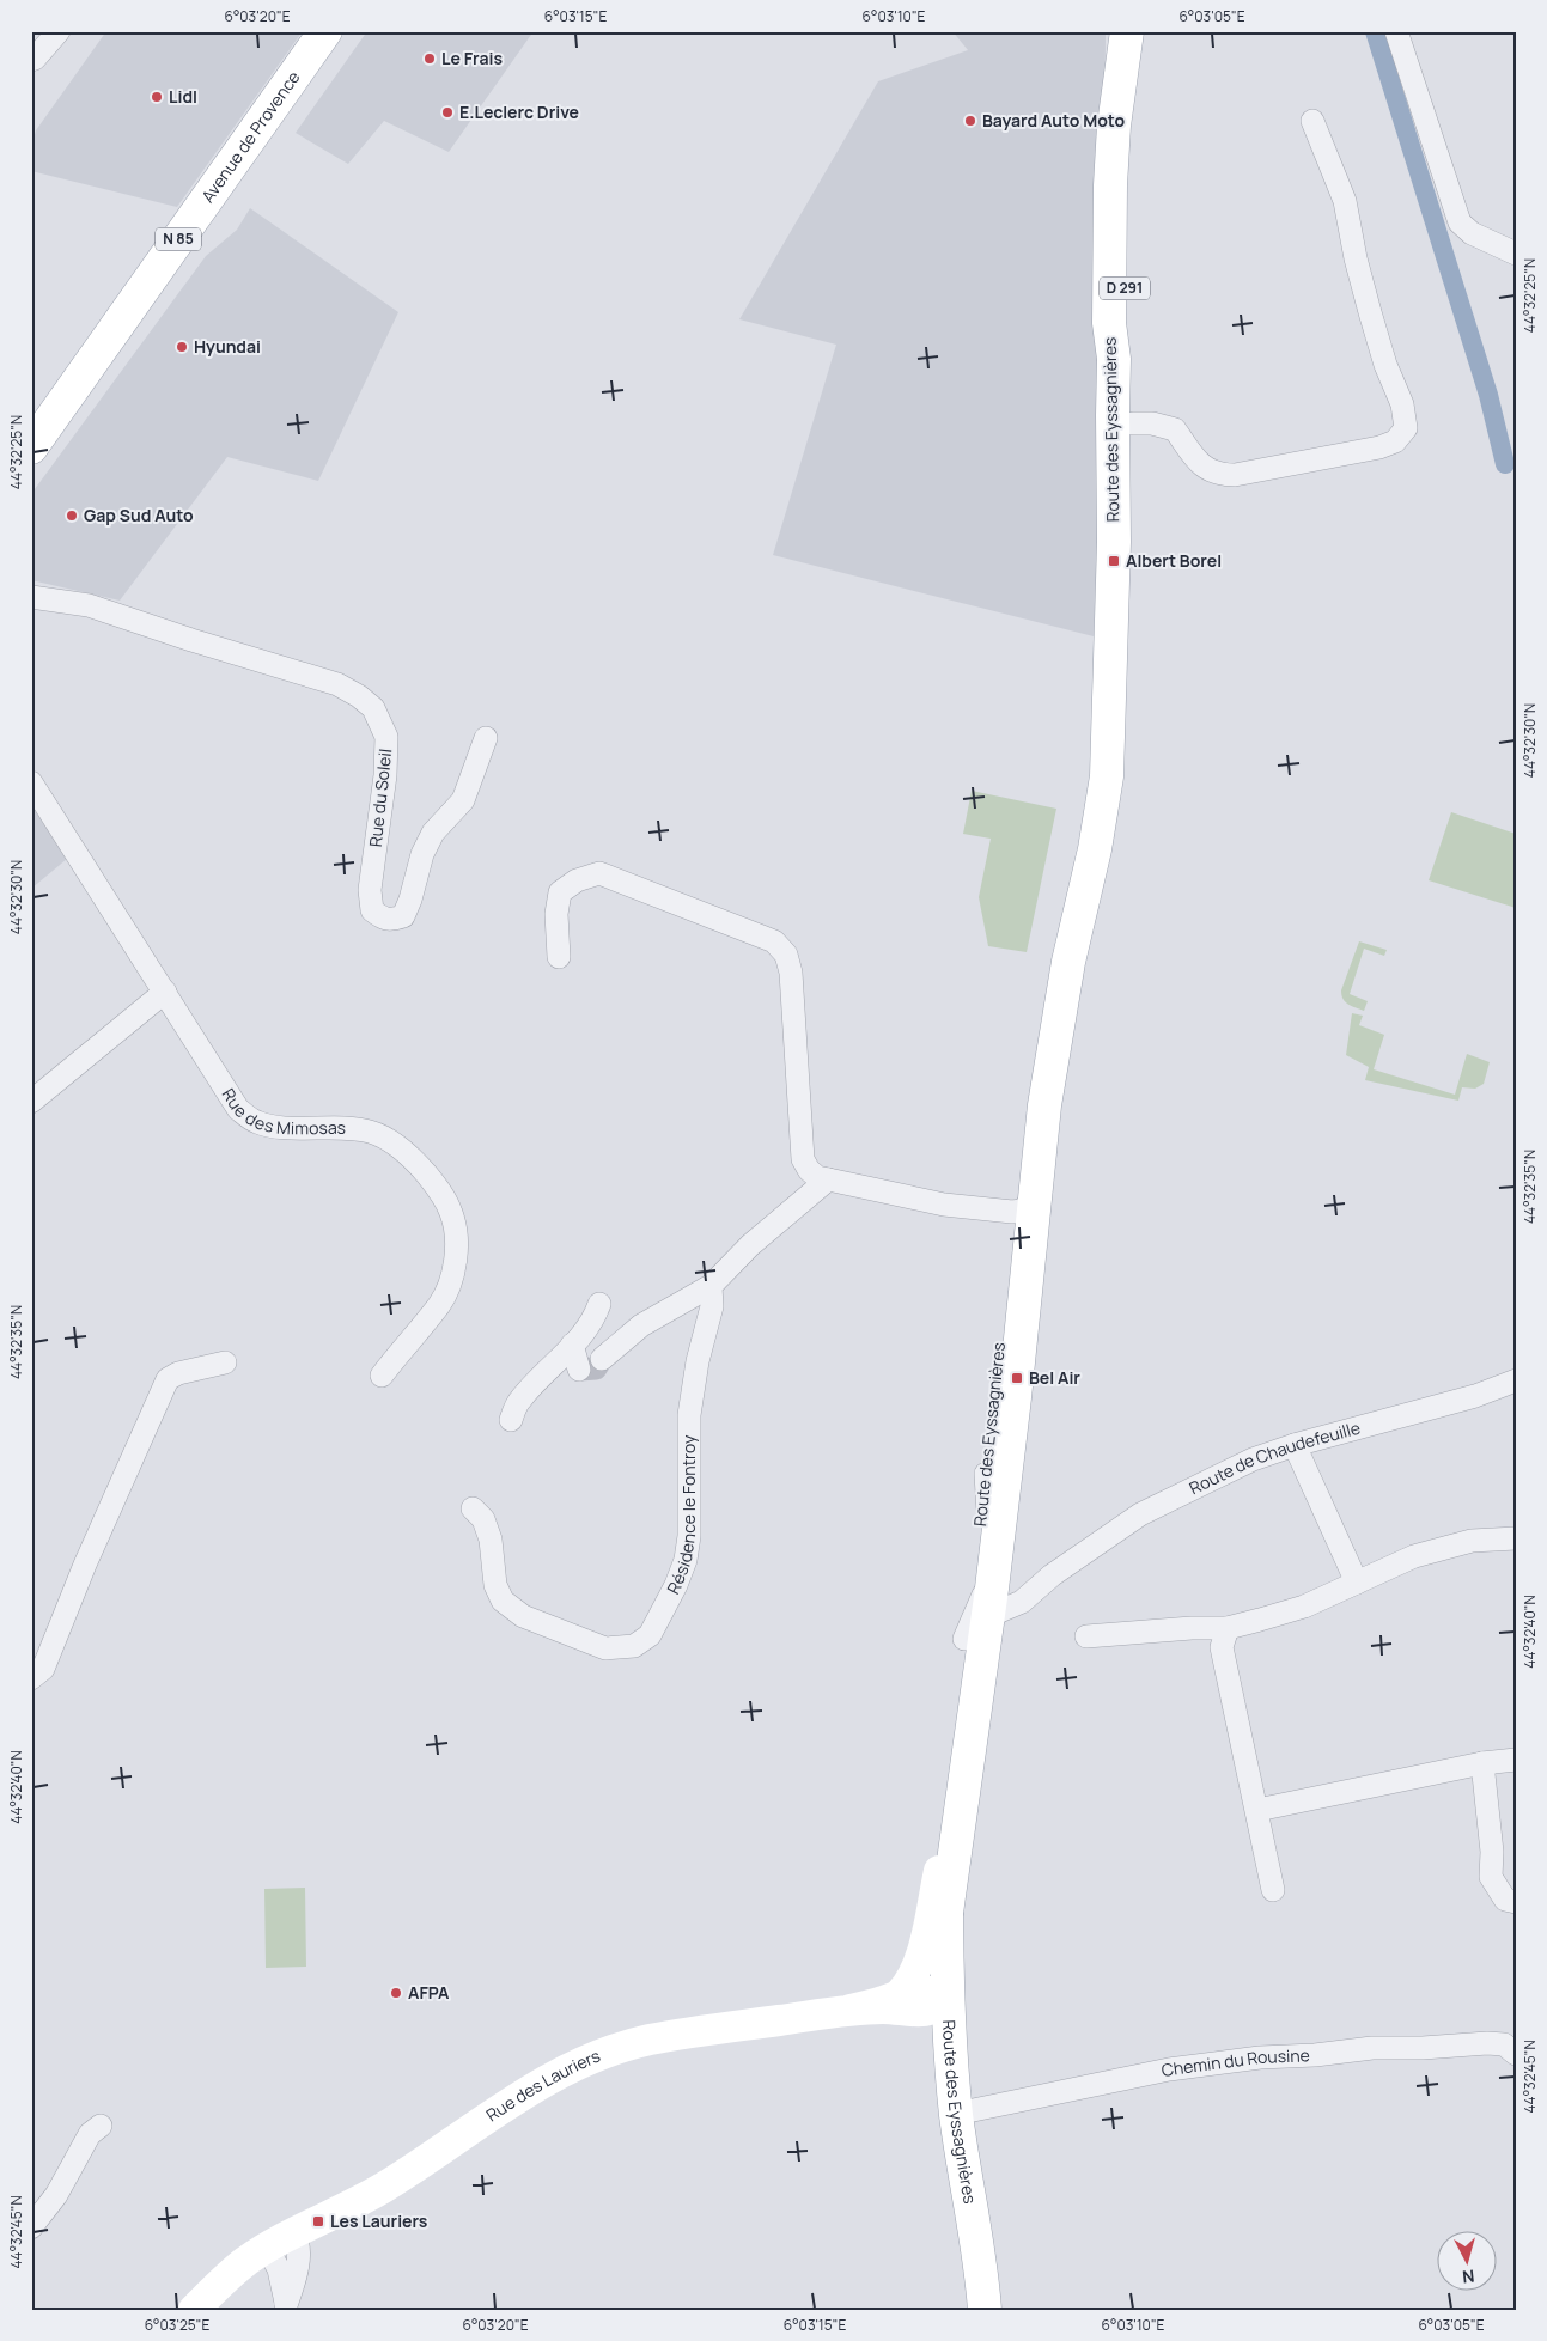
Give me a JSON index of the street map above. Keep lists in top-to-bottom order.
{
  "streets": {
    "main road": [
      "Avenue de Provence",
      "N 85",
      "D 291",
      "Route des Eyssagnières",
      "Rue des Lauriers"
    ],
    "street": [
      "Rue du Soleil",
      "Rue des Mimosas",
      "Route de Chaudefeuille",
      "Résidence le Fontroy",
      "Chemin du Rousine"
    ]
  },
  "crossings": [
    ["Route des Eyssagnières", "Route de Chaudefeuille"],
    ["Route des Eyssagnières", "Chemin du Rousine"],
    ["Route des Eyssagnières", "Rue des Lauriers"]
  ],
  "places": {
    "other": [
      "Le Frais",
      "Lidl",
      "E.Leclerc Drive",
      "Bayard Auto Moto",
      "Hyundai",
      "Gap Sud Auto",
      "AFPA"
    ],
    "transit": ["Albert Borel", "Bel Air", "Les Lauriers"]
  },
  "north": "bottom",
  "coordinates": [
    "6°03'20\"E",
    "6°03'15\"E",
    "6°03'10\"E",
    "6°03'05\"E",
    "44°32'25\"N",
    "44°32'30\"N",
    "44°32'35\"N",
    "44°32'40\"N",
    "44°32'45\"N",
    "6°03'25\"E"
  ]
}
